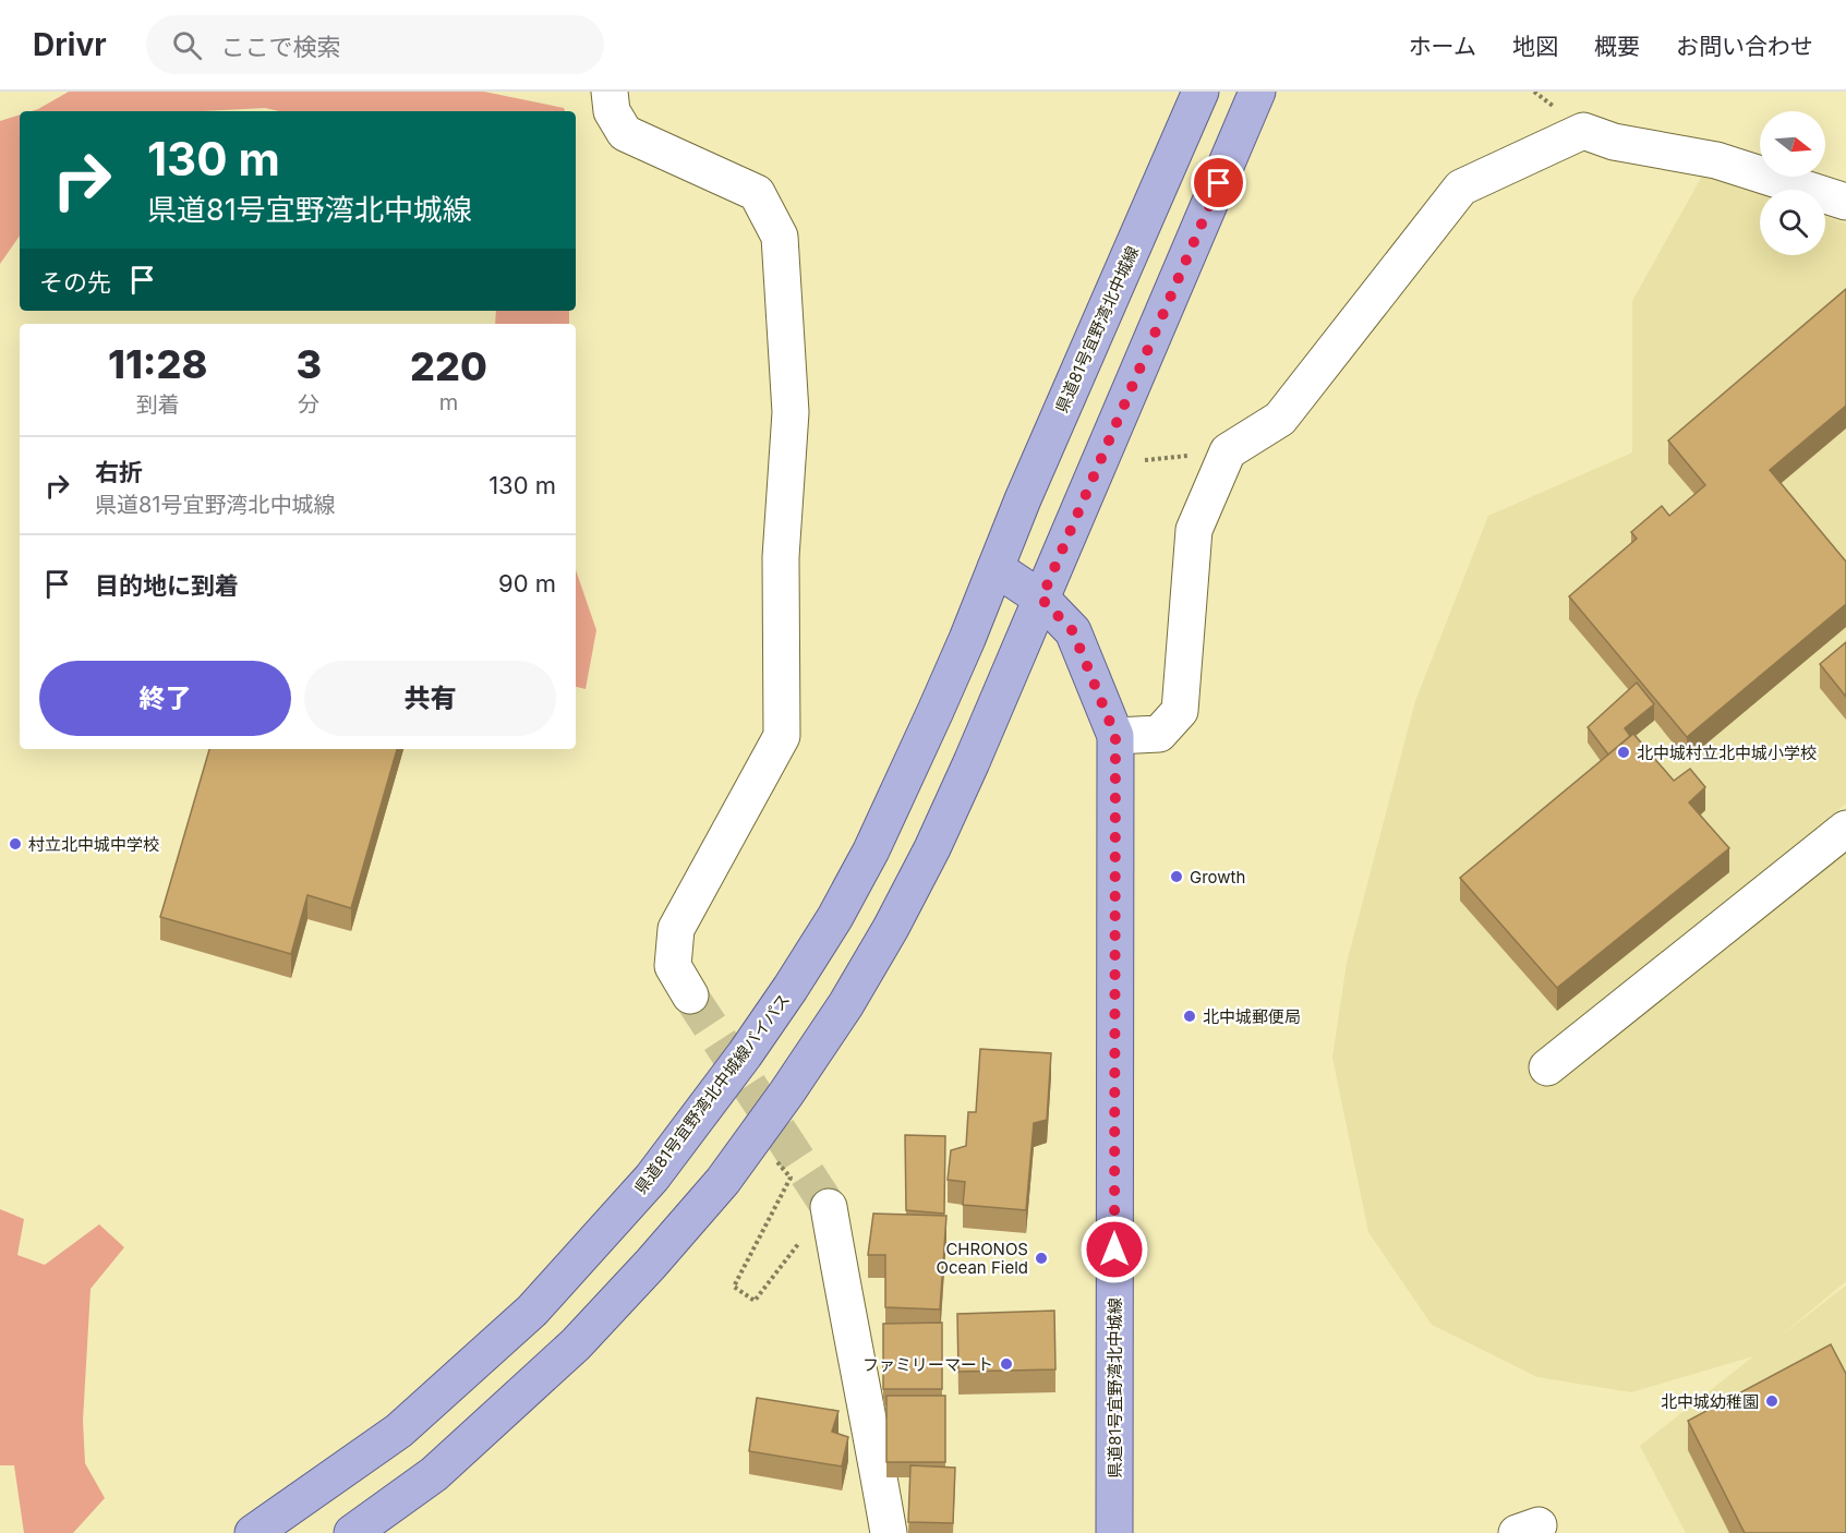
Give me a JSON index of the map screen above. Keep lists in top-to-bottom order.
{
  "streets": {
    "main road": ["県道81号宜野湾北中城線", "県道81号宜野湾北中城線バイパス"]
  },
  "crossings": [
    ["県道81号宜野湾北中城線", "県道81号宜野湾北中城線バイパス"]
  ],
  "places": [
    "北中城村立北中城小学校",
    "村立北中城中学校",
    "Growth",
    "北中城郵便局",
    "CHRONOS Ocean Field",
    "ファミリーマート",
    "北中城幼稚園"
  ],
  "north": "right",
  "page": {
    "header": "Drivr",
    "search": "ここで検索",
    "nav": [
      "ホーム",
      "地図",
      "概要",
      "お問い合わせ"
    ],
    "turn": ["130 m", "県道81号宜野湾北中城線"],
    "then": "その先",
    "eta": [
      "11:28",
      "到着",
      "3",
      "分",
      "220",
      "m"
    ],
    "list": [
      {
        "name": "右折",
        "note": "県道81号宜野湾北中城線",
        "value": "130 m"
      },
      {
        "name": "目的地に到着",
        "value": "90 m"
      }
    ],
    "buttons": ["終了", "共有"]
  }
}
